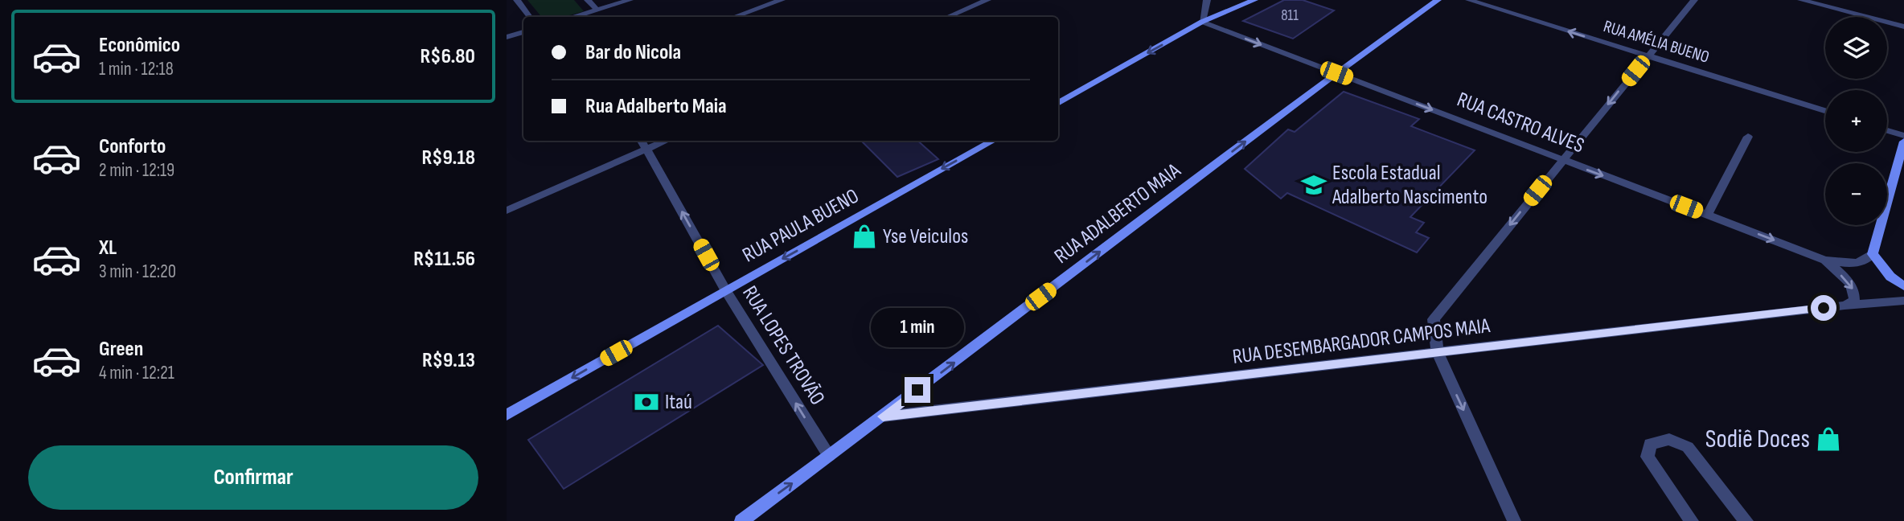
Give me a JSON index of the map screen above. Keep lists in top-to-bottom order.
{
  "streets": {
    "main road": ["RUA ADALBERTO MAIA", "RUA PAULA BUENO"],
    "street": [
      "RUA AMÉLIA BUENO",
      "RUA CASTRO ALVES",
      "RUA DESEMBARGADOR CAMPOS MAIA",
      "RUA LOPES TROVÃO"
    ]
  },
  "crossings": [
    ["RUA CASTRO ALVES", "RUA ADALBERTO MAIA"],
    ["RUA CASTRO ALVES", "RUA DESEMBARGADOR CAMPOS MAIA"],
    ["RUA ADALBERTO MAIA", "RUA DESEMBARGADOR CAMPOS MAIA"],
    ["RUA ADALBERTO MAIA", "RUA LOPES TROVÃO"],
    ["RUA PAULA BUENO", "RUA LOPES TROVÃO"]
  ],
  "one_way": [
    "RUA AMÉLIA BUENO",
    "RUA CASTRO ALVES",
    "RUA ADALBERTO MAIA",
    "RUA PAULA BUENO",
    "RUA LOPES TROVÃO"
  ],
  "places": {
    "school or university": ["Escola Estadual Adalberto Nascimento"],
    "shop": ["Yse Veiculos", "Sodiê Doces"],
    "bank": ["Itaú"]
  },
  "house_numbers": ["811"],
  "page": {
    "list": [
      {
        "name": "Econômico",
        "note": "1 min · 12:18",
        "value": "R$6.80"
      },
      {
        "name": "Conforto",
        "note": "2 min · 12:19",
        "value": "R$9.18"
      },
      {
        "name": "XL",
        "note": "3 min · 12:20",
        "value": "R$11.56"
      },
      {
        "name": "Green",
        "note": "4 min · 12:21",
        "value": "R$9.13"
      }
    ],
    "map_buttons": ["+", "−"],
    "banner": ["Bar do Nicola", "Rua Adalberto Maia"],
    "bubble": "1 min",
    "buttons": "Confirmar"
  }
}
